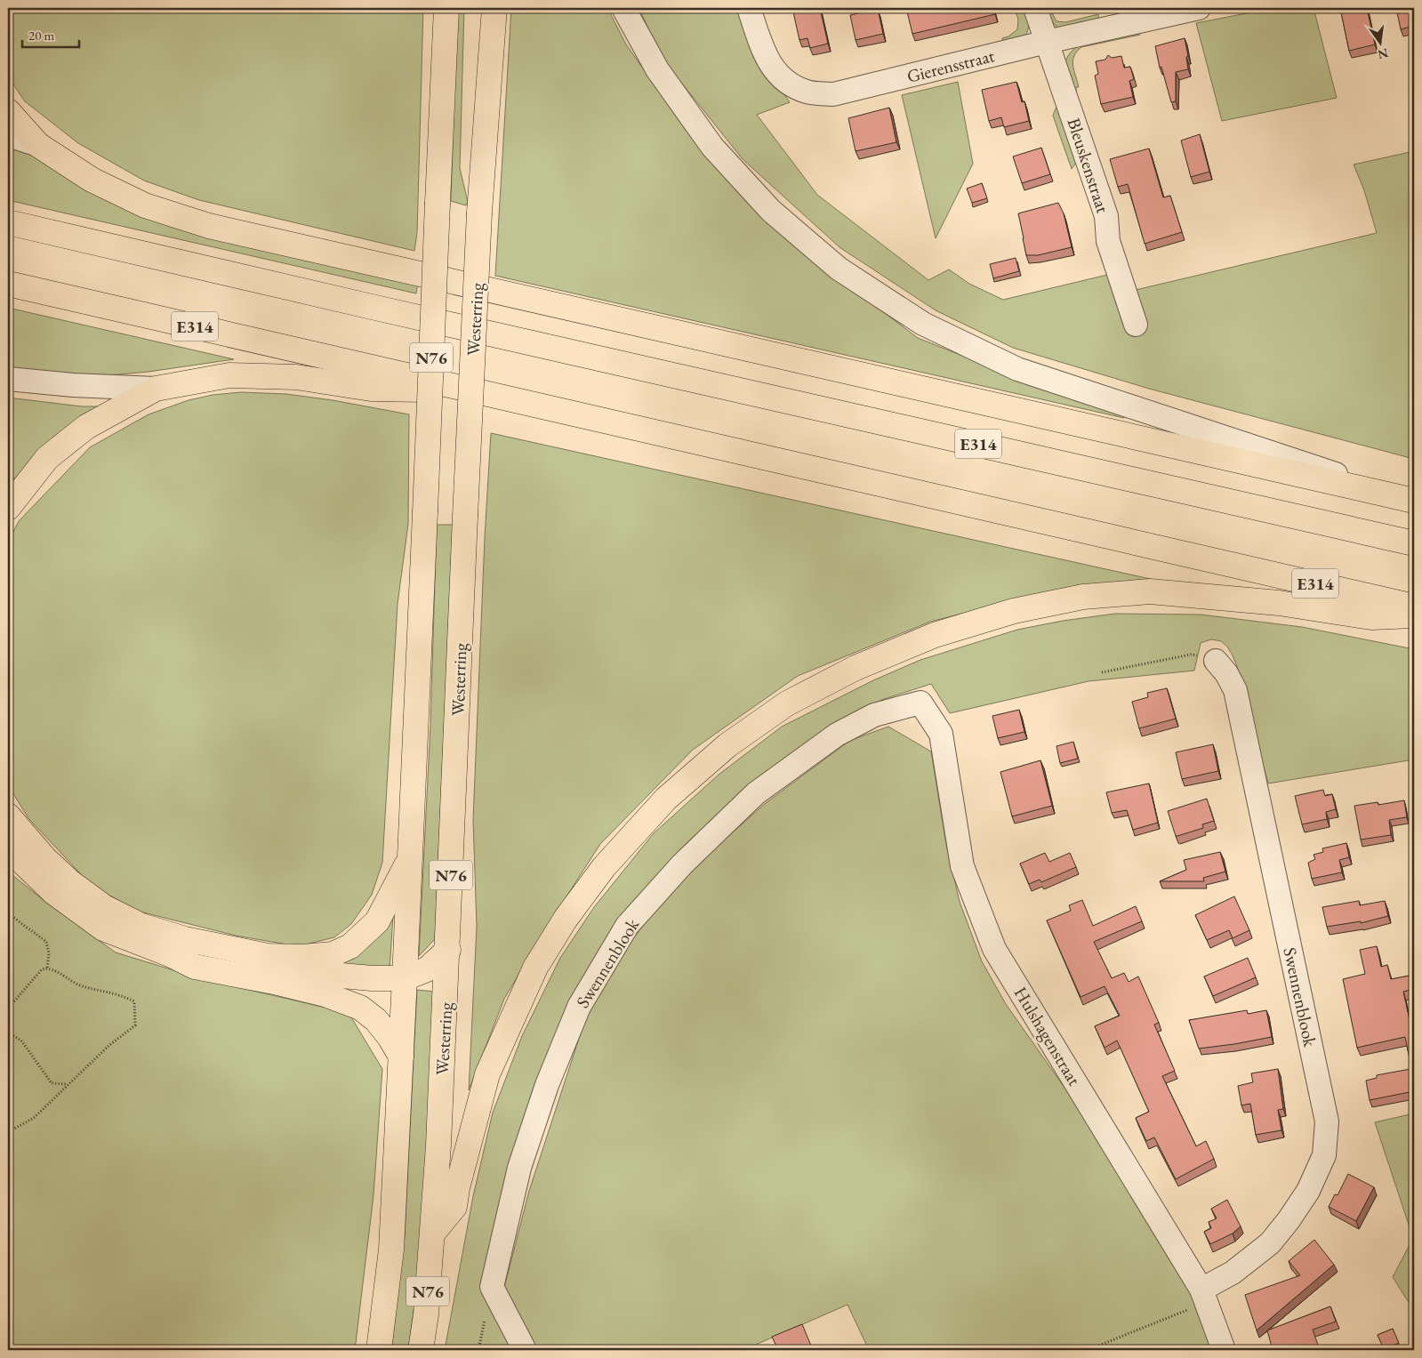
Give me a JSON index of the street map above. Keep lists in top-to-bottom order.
{
  "streets": {
    "highway": ["Westerring", "E314", "N76"],
    "street": [
      "Gierensstraat",
      "Bleuskenstraat",
      "Swennenblook",
      "Hulshagenstraat"
    ]
  },
  "crossings": [
    ["Gierensstraat", "Bleuskenstraat"],
    ["Swennenblook", "Hulshagenstraat"]
  ],
  "scale_bar": "20 m",
  "north": "bottom"
}
